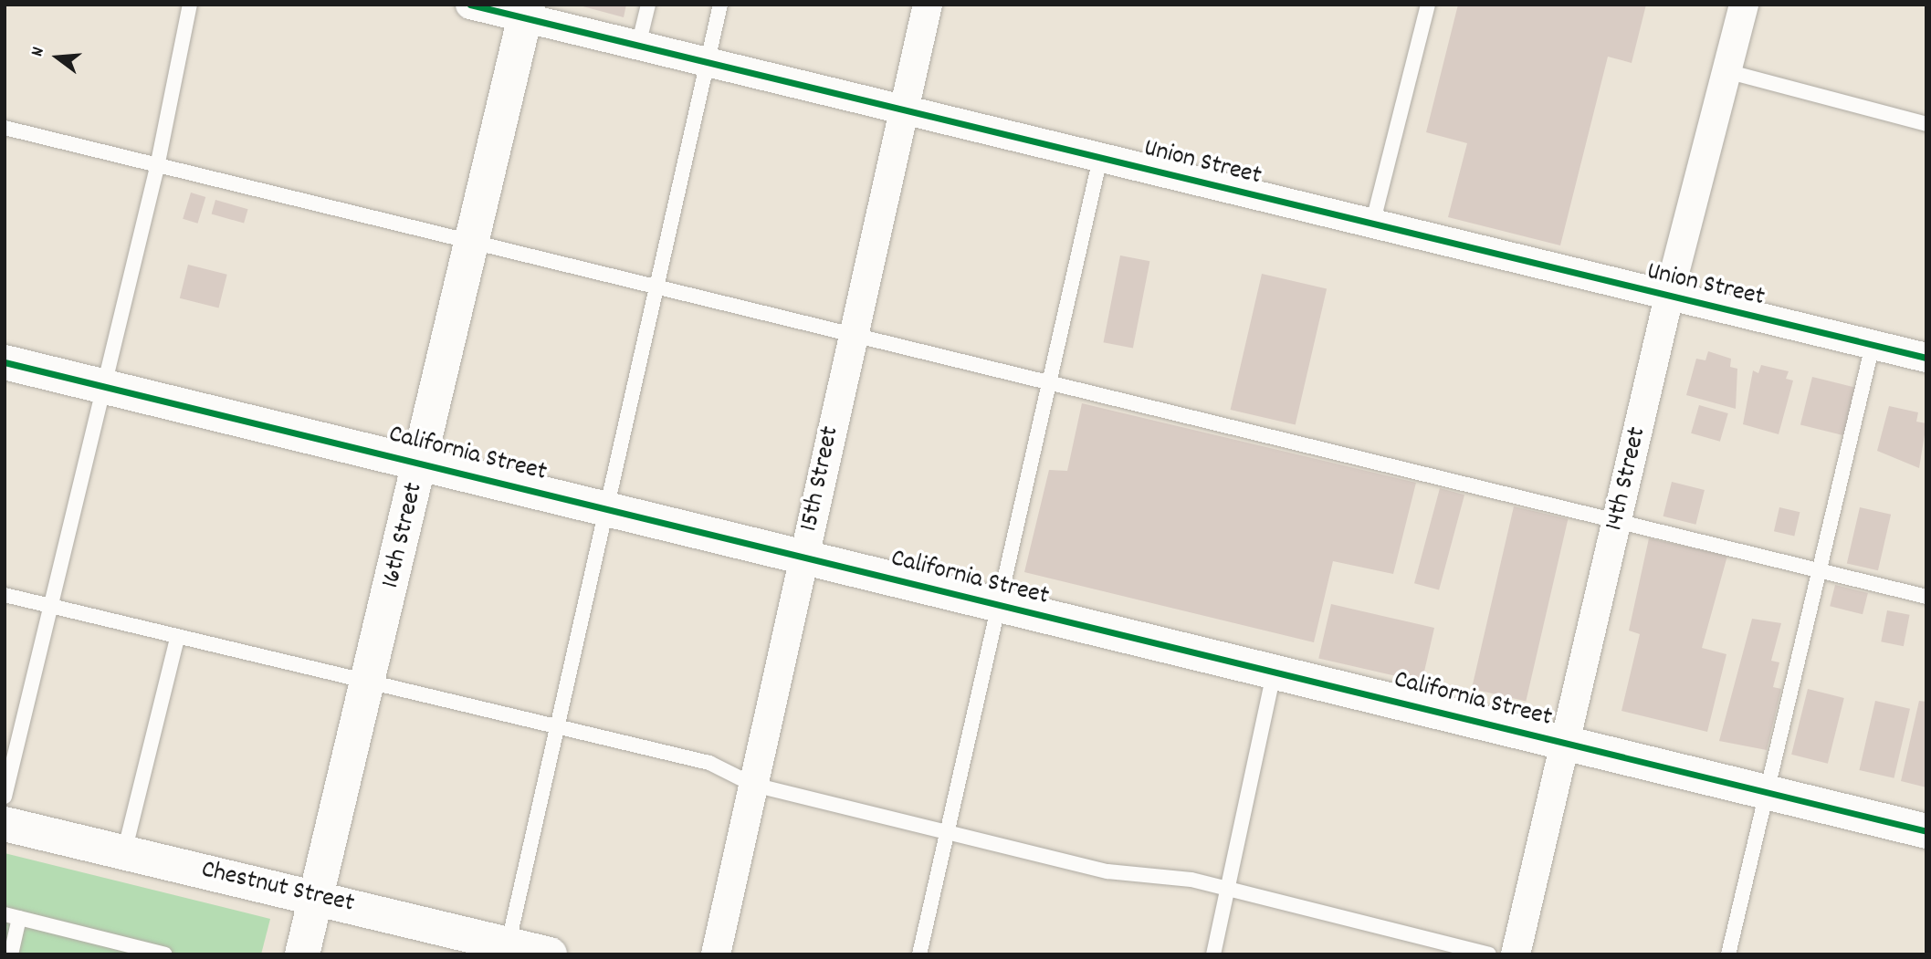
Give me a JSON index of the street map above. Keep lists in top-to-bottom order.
{
  "streets": {
    "street": [
      "Union Street",
      "California Street",
      "15th Street",
      "14th Street",
      "16th Street",
      "Chestnut Street"
    ]
  },
  "crossings": [
    ["Union Street", "15th Street"],
    ["Union Street", "14th Street"],
    ["Union Street", "16th Street"],
    ["California Street", "15th Street"],
    ["California Street", "14th Street"],
    ["California Street", "16th Street"],
    ["16th Street", "Chestnut Street"]
  ],
  "north": "left"
}
